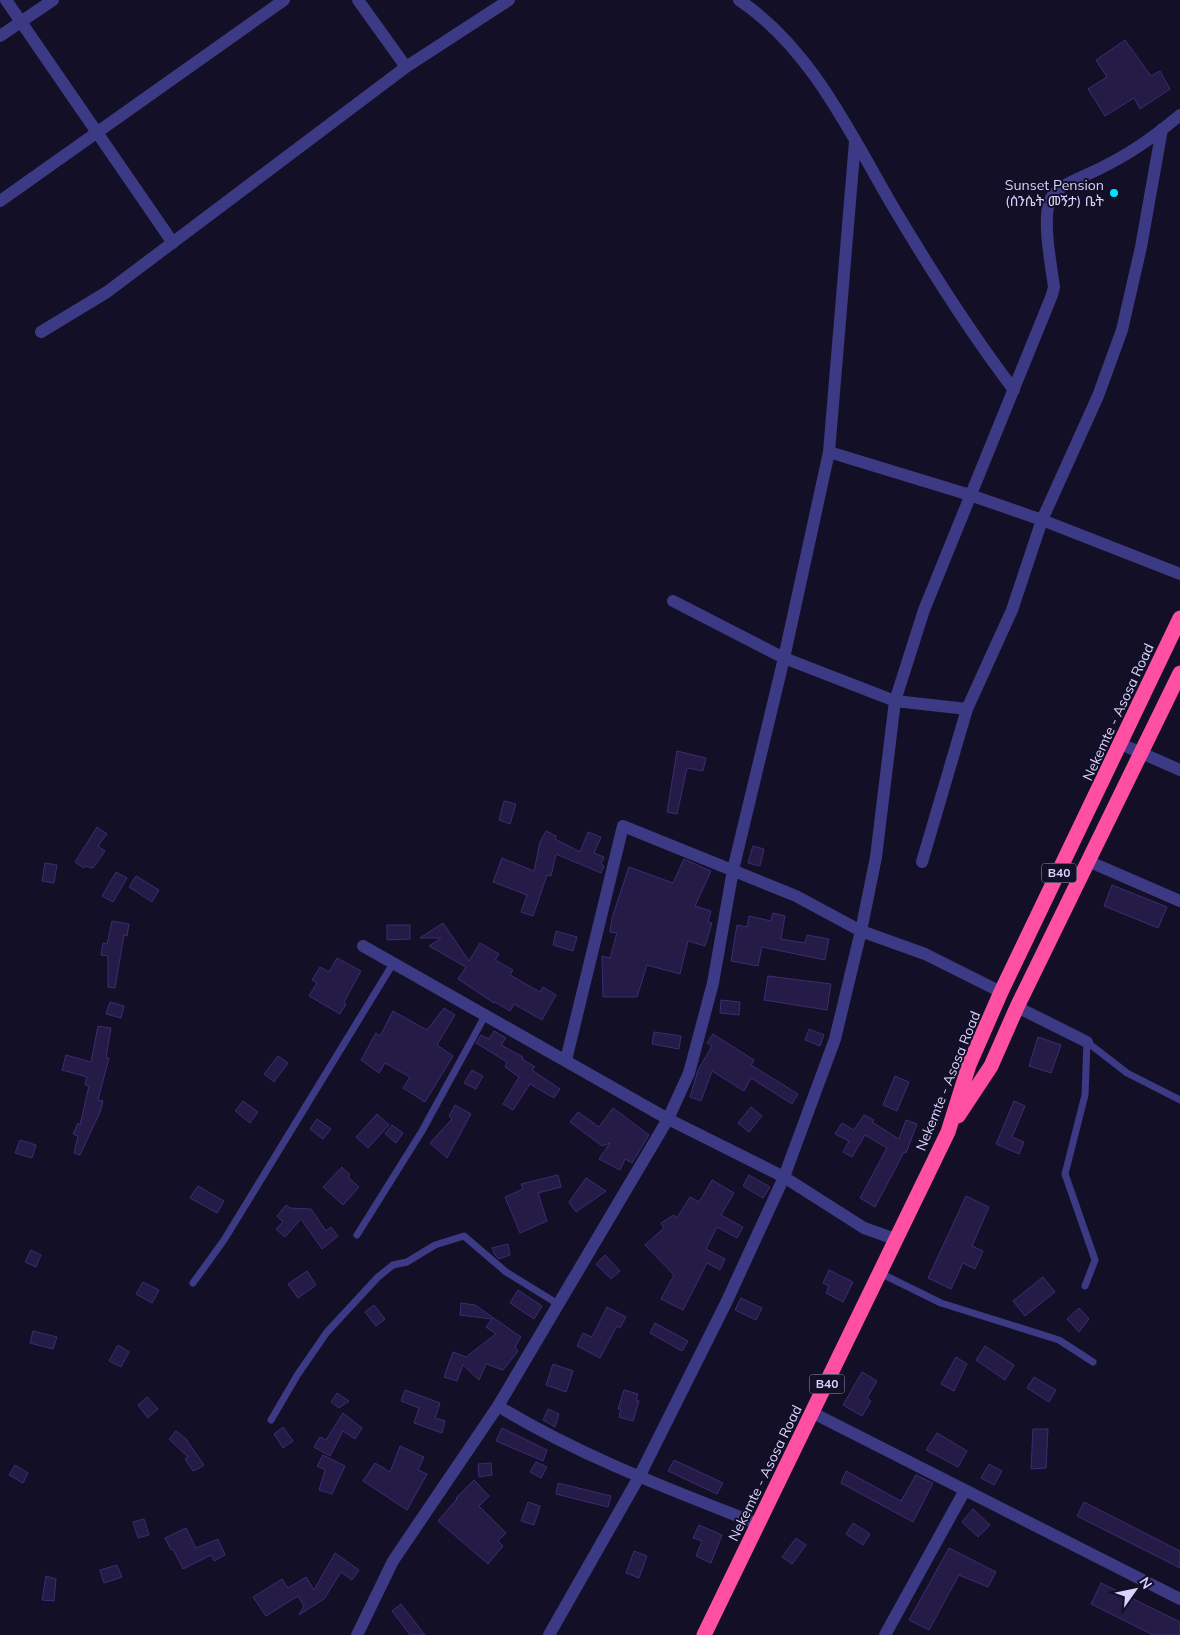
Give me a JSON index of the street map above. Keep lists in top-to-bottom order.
{
  "streets": {
    "highway": ["Nekemte - Asosa Road", "B40"]
  },
  "crossings": [
    ["Nekemte - Asosa Road", "B40"]
  ],
  "places": ["Sunset Pension (ሰንሴት መኝታ) ቤት"],
  "north": "top right"
}
